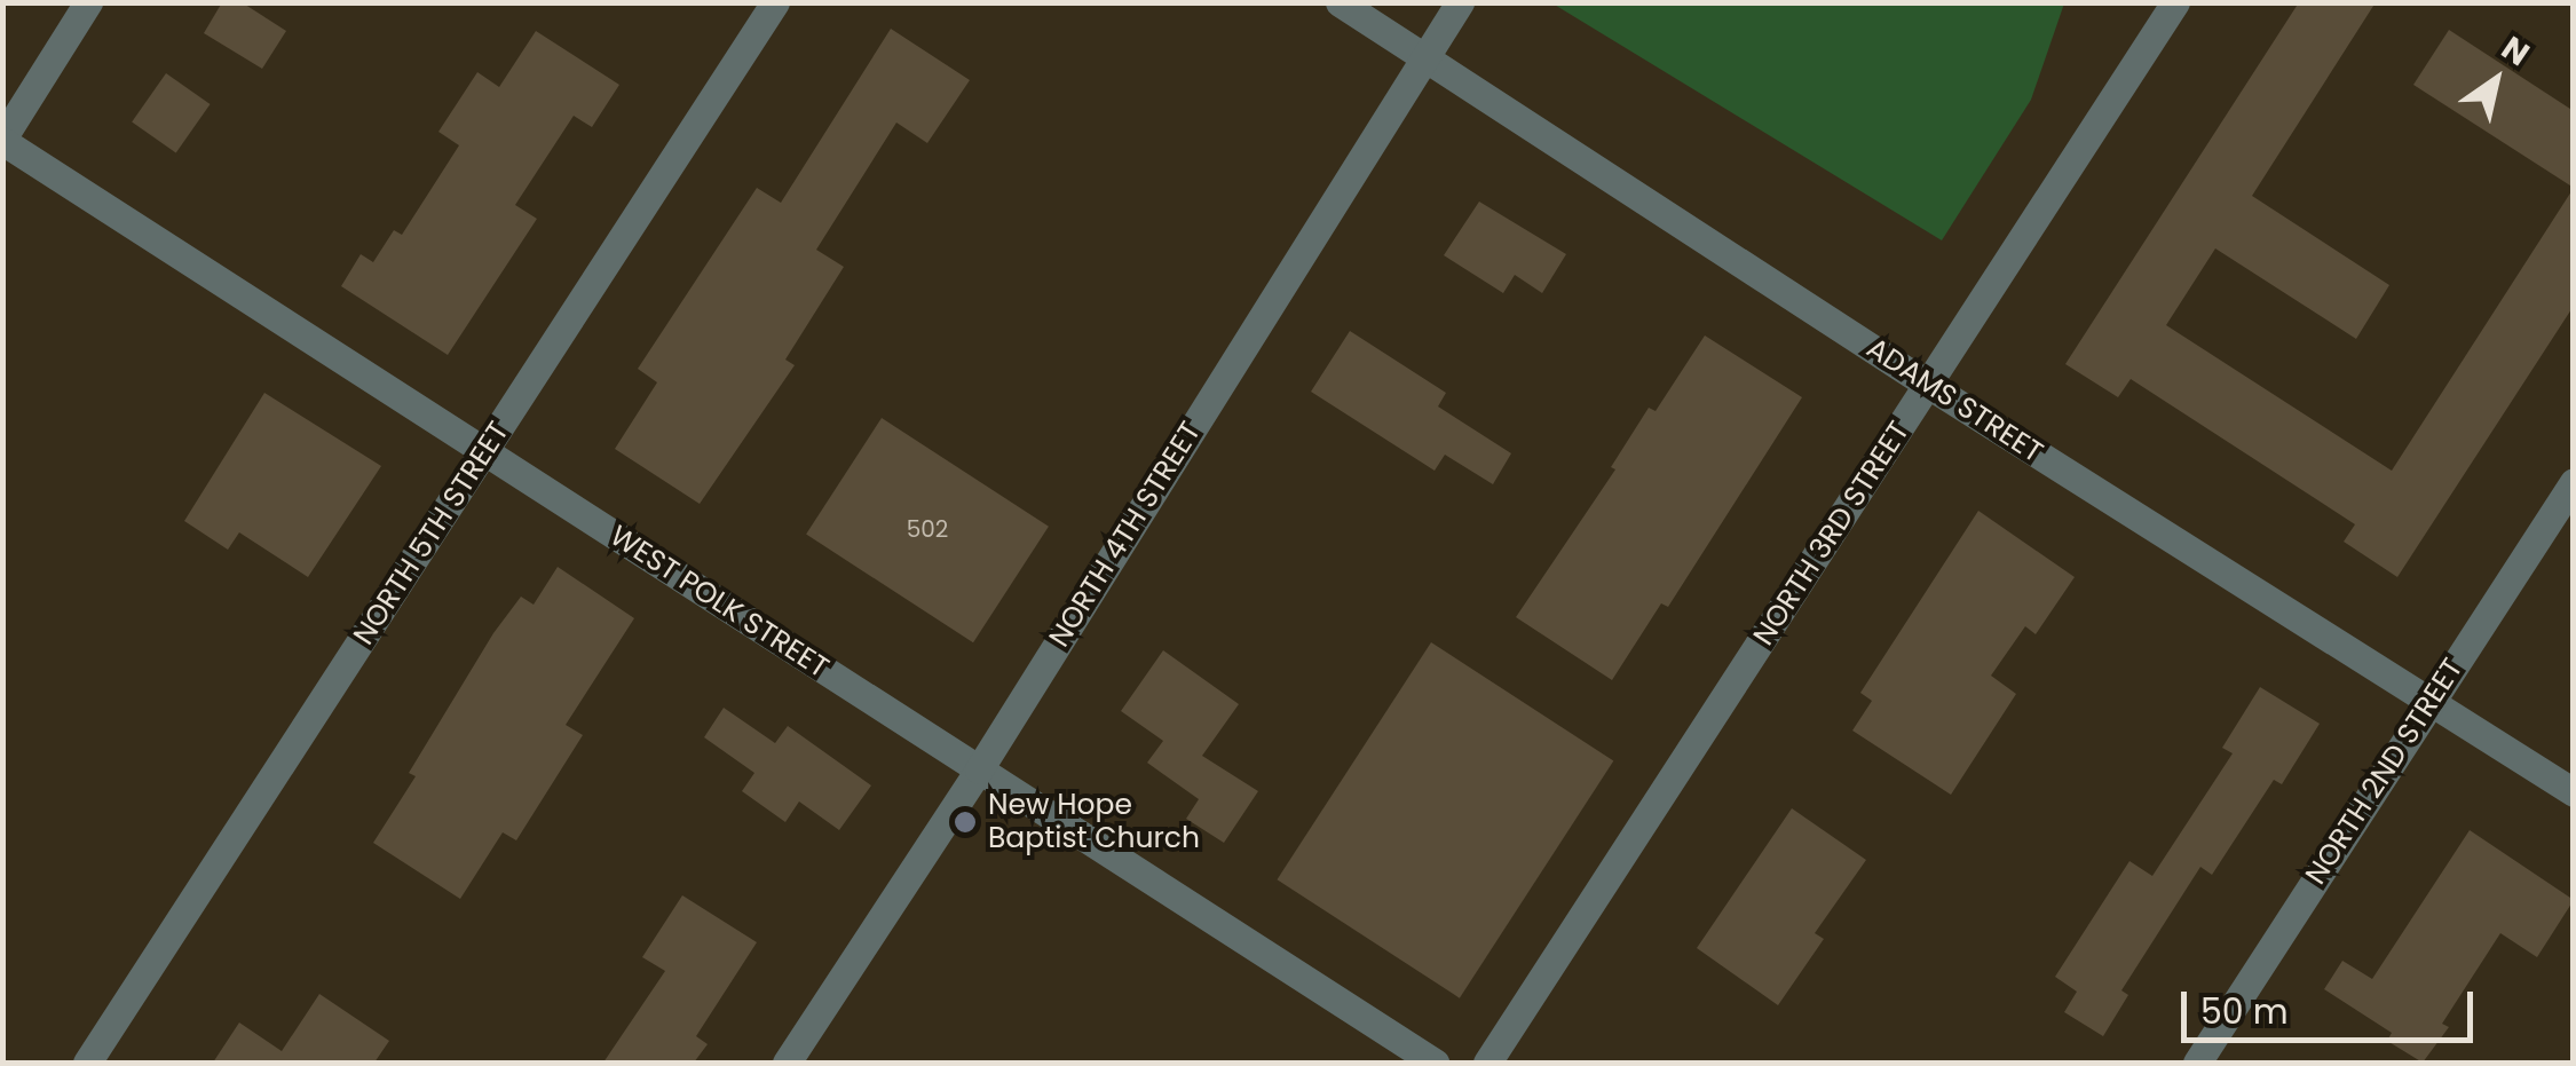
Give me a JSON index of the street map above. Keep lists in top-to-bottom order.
{
  "streets": {
    "street": [
      "ADAMS STREET",
      "NORTH 5TH STREET",
      "NORTH 3RD STREET",
      "NORTH 4TH STREET",
      "WEST POLK STREET",
      "NORTH 2ND STREET"
    ]
  },
  "crossings": [
    ["ADAMS STREET", "NORTH 3RD STREET"],
    ["ADAMS STREET", "NORTH 4TH STREET"],
    ["ADAMS STREET", "NORTH 2ND STREET"],
    ["NORTH 5TH STREET", "WEST POLK STREET"],
    ["NORTH 4TH STREET", "WEST POLK STREET"]
  ],
  "places": ["New Hope Baptist Church"],
  "house_numbers": ["502"],
  "scale_bar": "50 m",
  "north": "top right"
}
